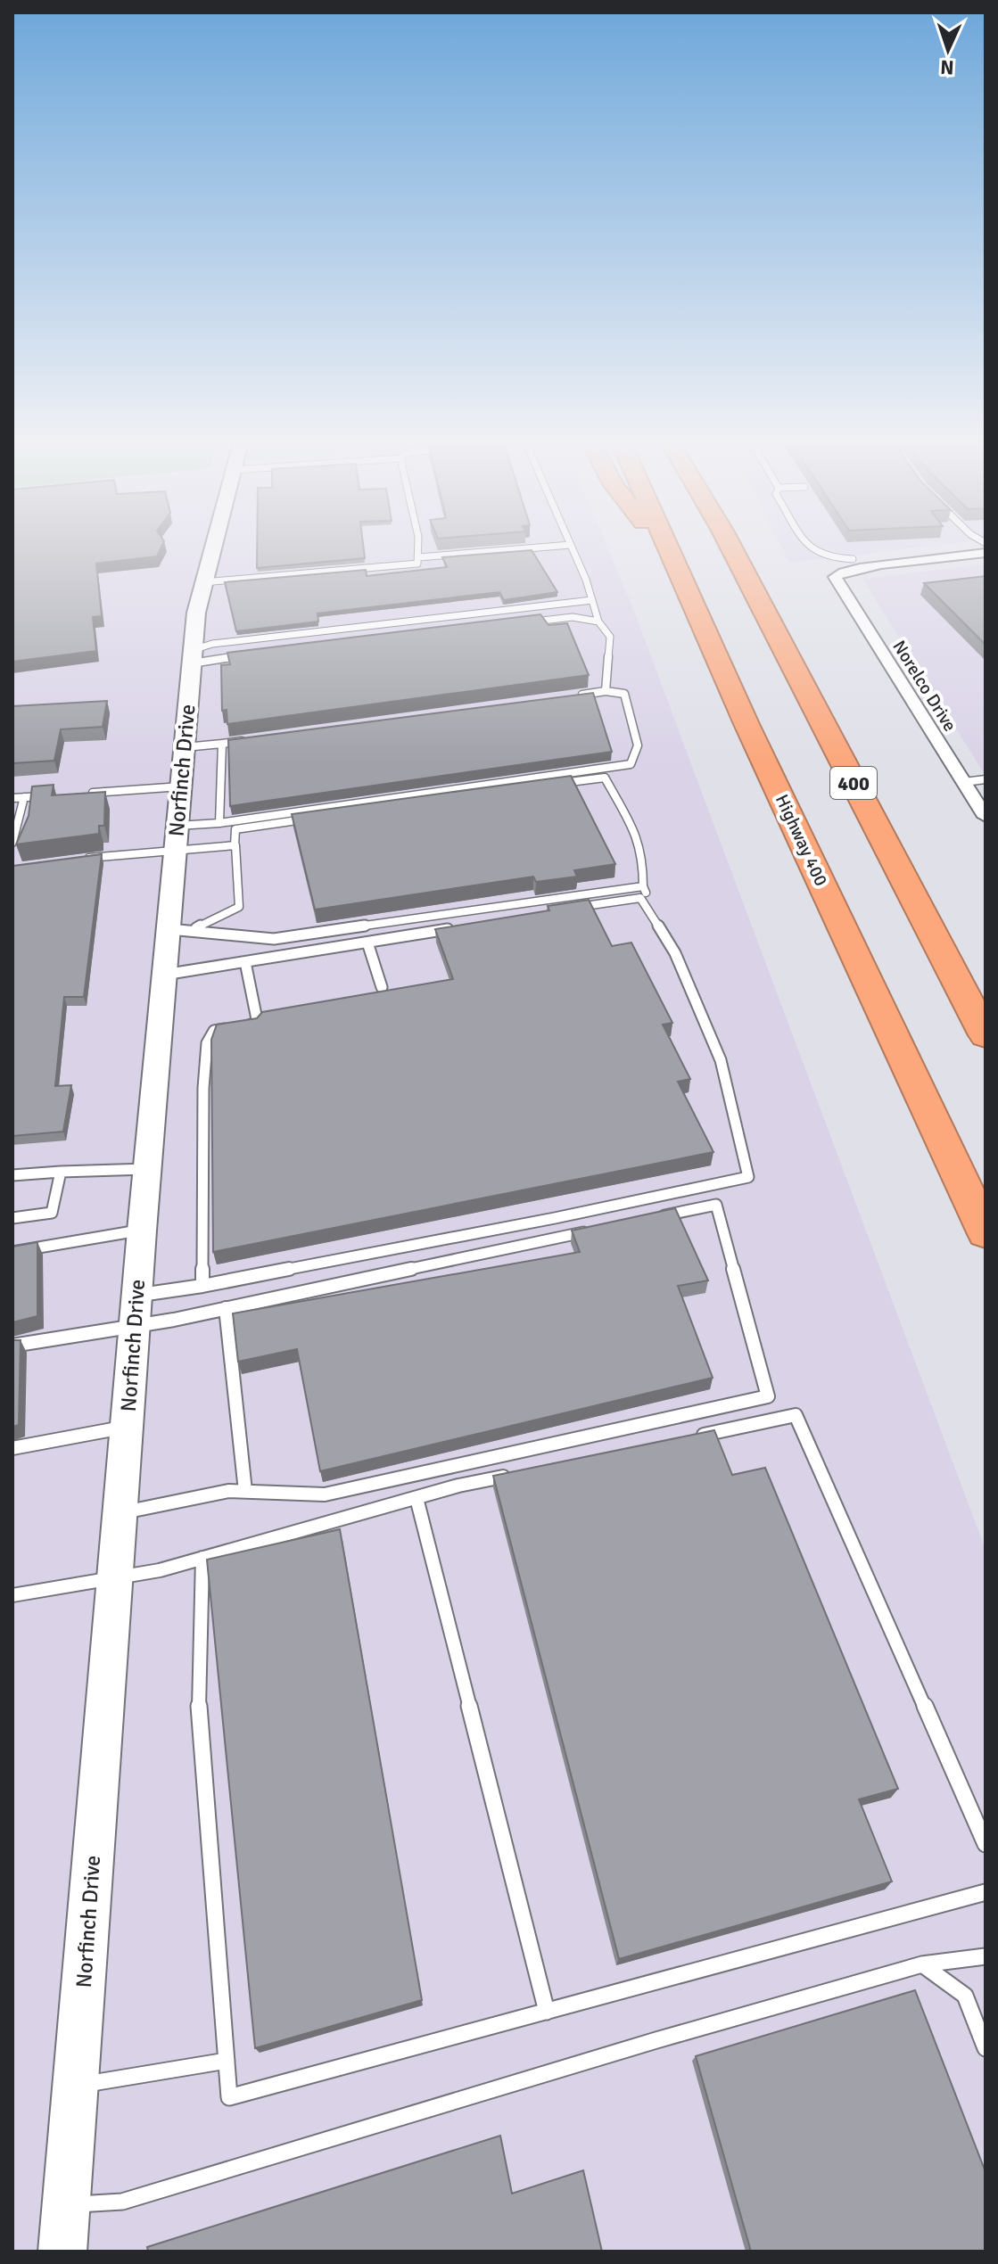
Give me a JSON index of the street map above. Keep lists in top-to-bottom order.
{
  "streets": {
    "highway": ["400", "Highway 400"],
    "street": ["Norelco Drive", "Norfinch Drive"]
  },
  "north": "bottom"
}
